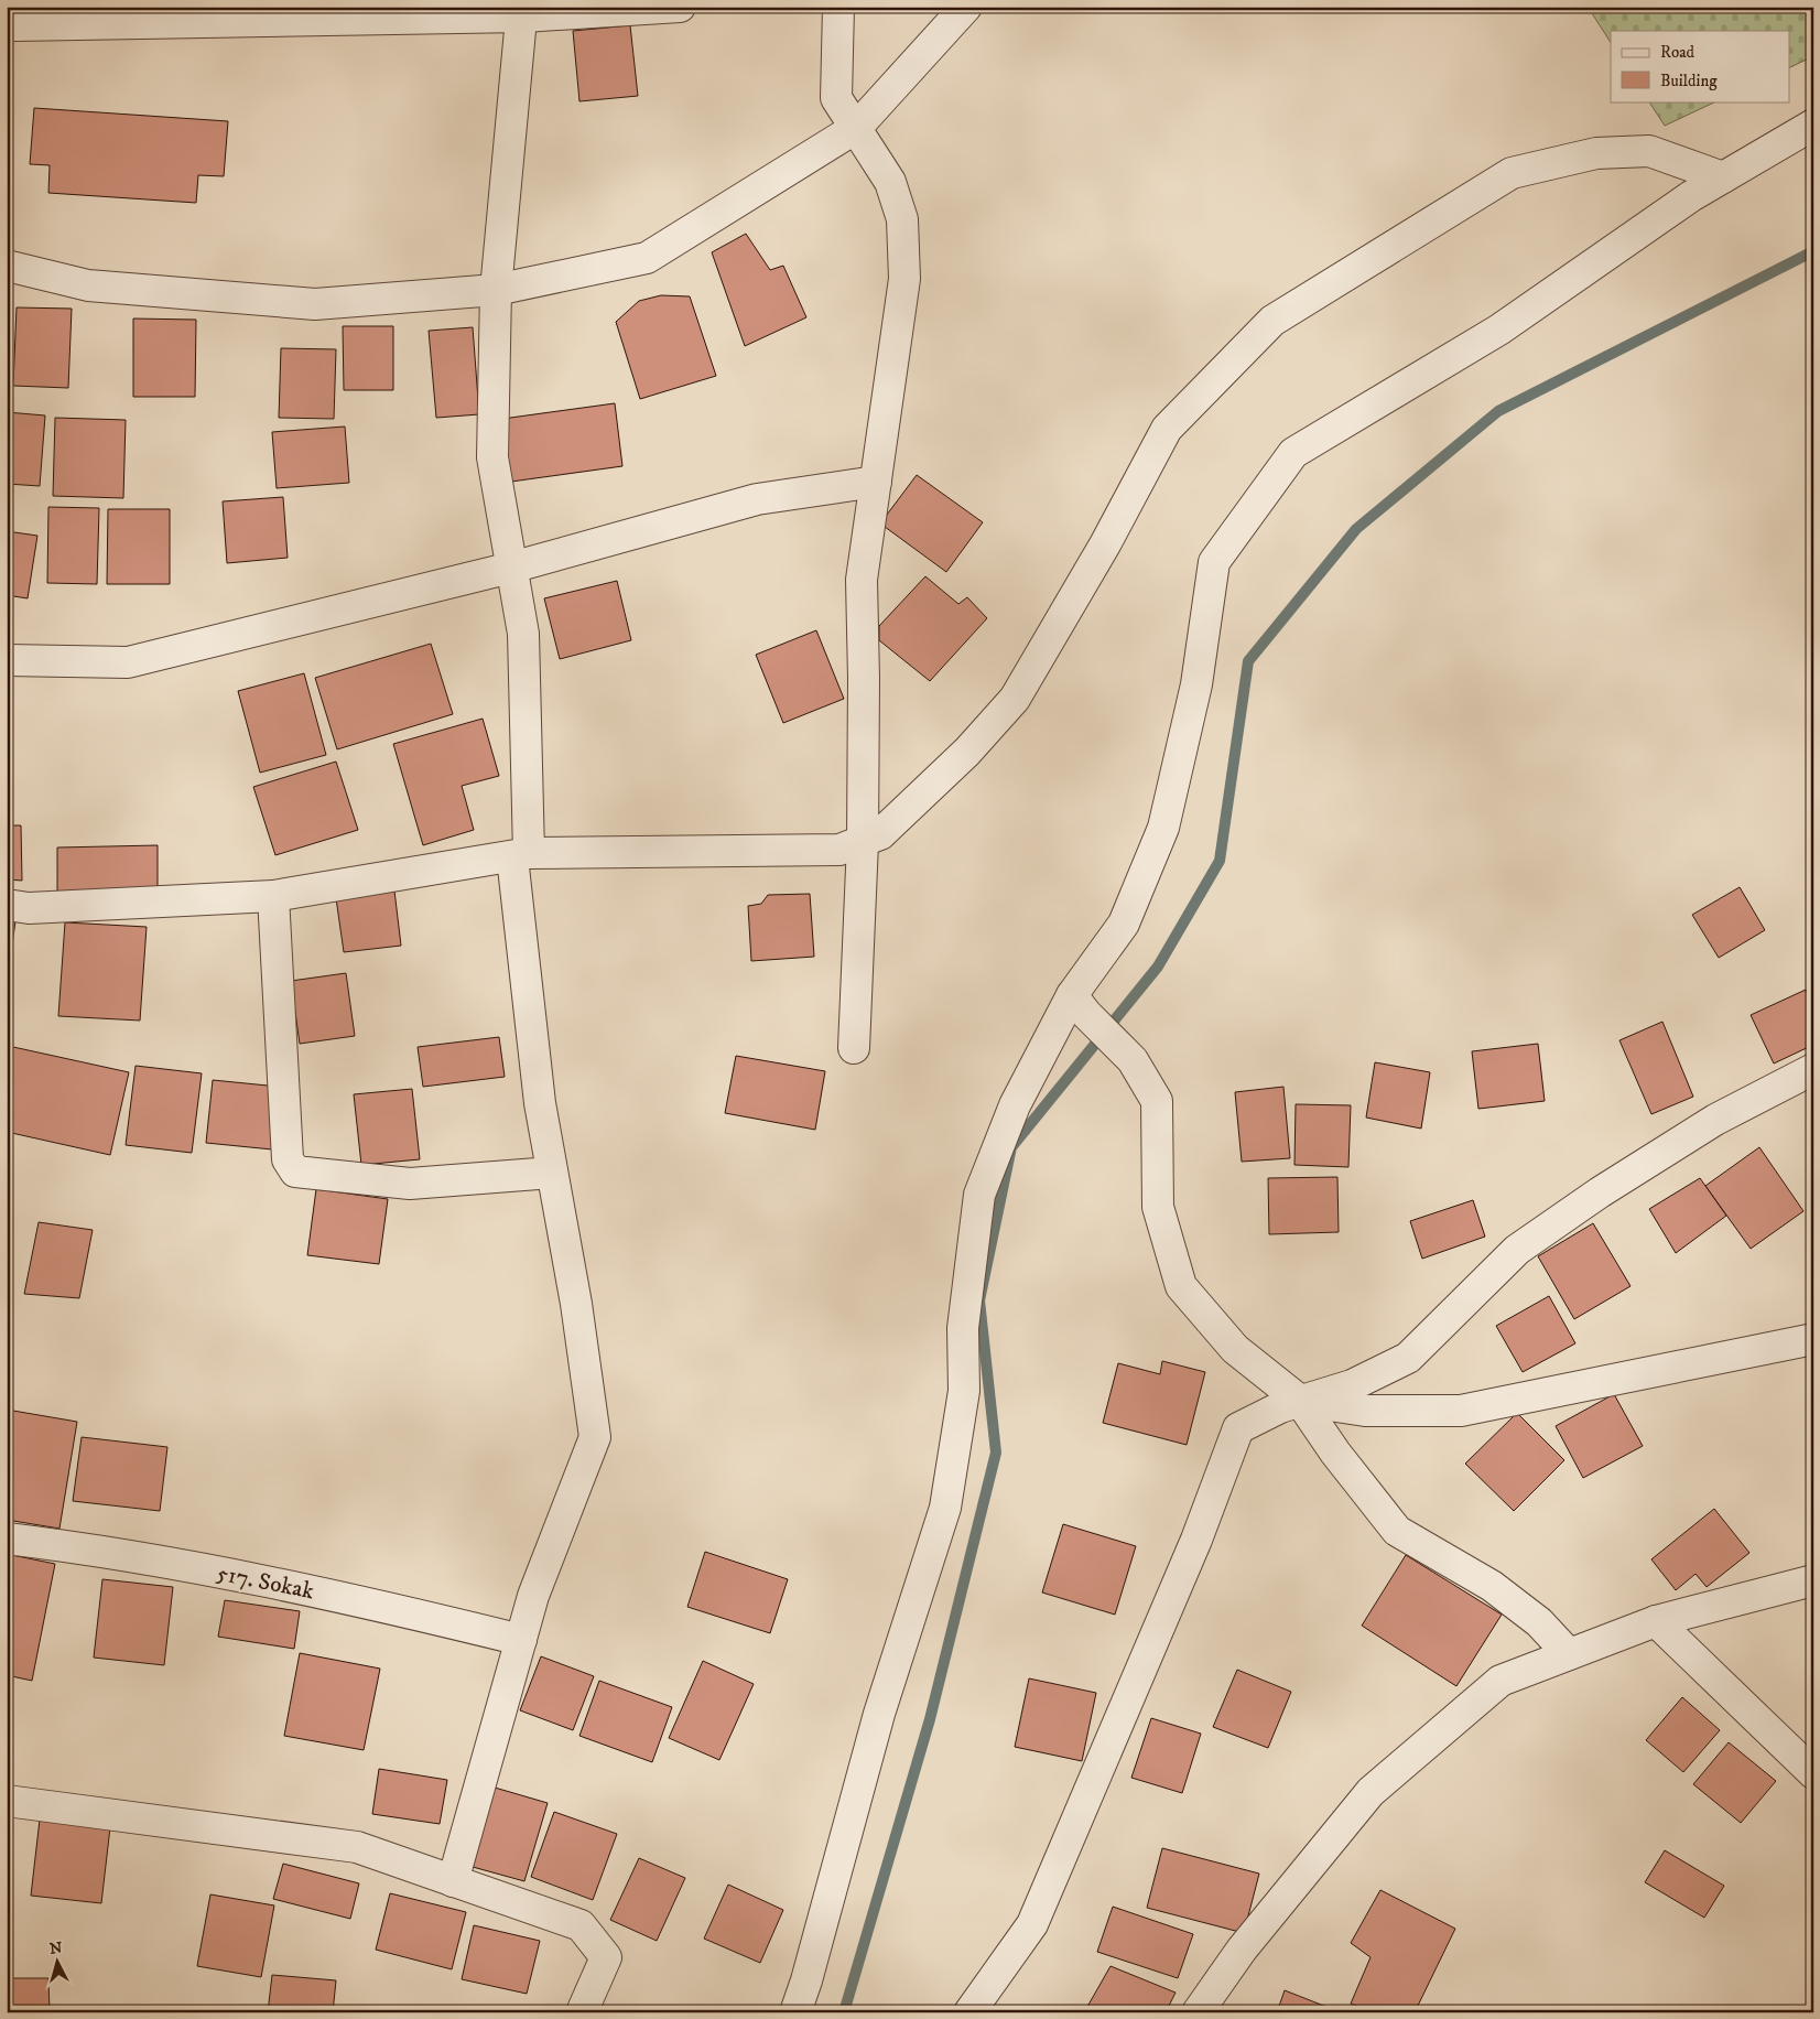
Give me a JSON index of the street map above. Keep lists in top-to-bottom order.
{
  "streets": {
    "street": ["517. Sokak"]
  },
  "legend": ["Road", "Building"],
  "north": "top"
}
